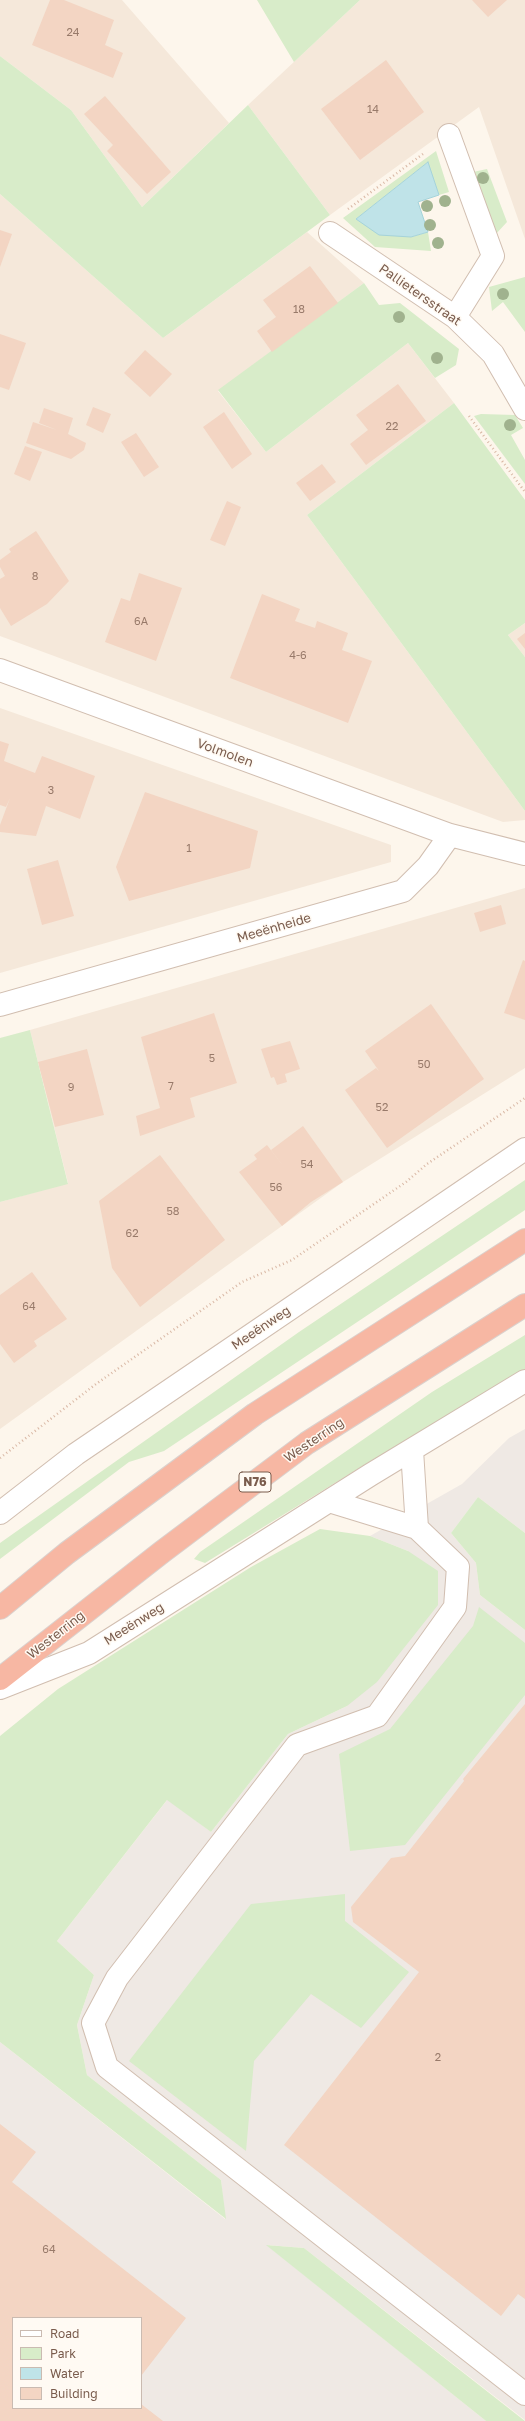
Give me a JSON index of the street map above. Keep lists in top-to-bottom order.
{
  "streets": {
    "highway": ["Westerring", "N76"],
    "street": [
      "Pallietersstraat",
      "Volmolen",
      "Meeënheide",
      "Meeënweg"
    ]
  },
  "crossings": [
    ["Volmolen", "Meeënheide"]
  ],
  "house_numbers": [
    "24",
    "14",
    "18",
    "22",
    "8",
    "6A",
    "4-6",
    "3",
    "1",
    "5",
    "50",
    "7",
    "9",
    "52",
    "54",
    "56",
    "58",
    "62",
    "64",
    "2",
    "64"
  ],
  "legend": [
    "Road",
    "Park",
    "Water",
    "Building"
  ]
}
